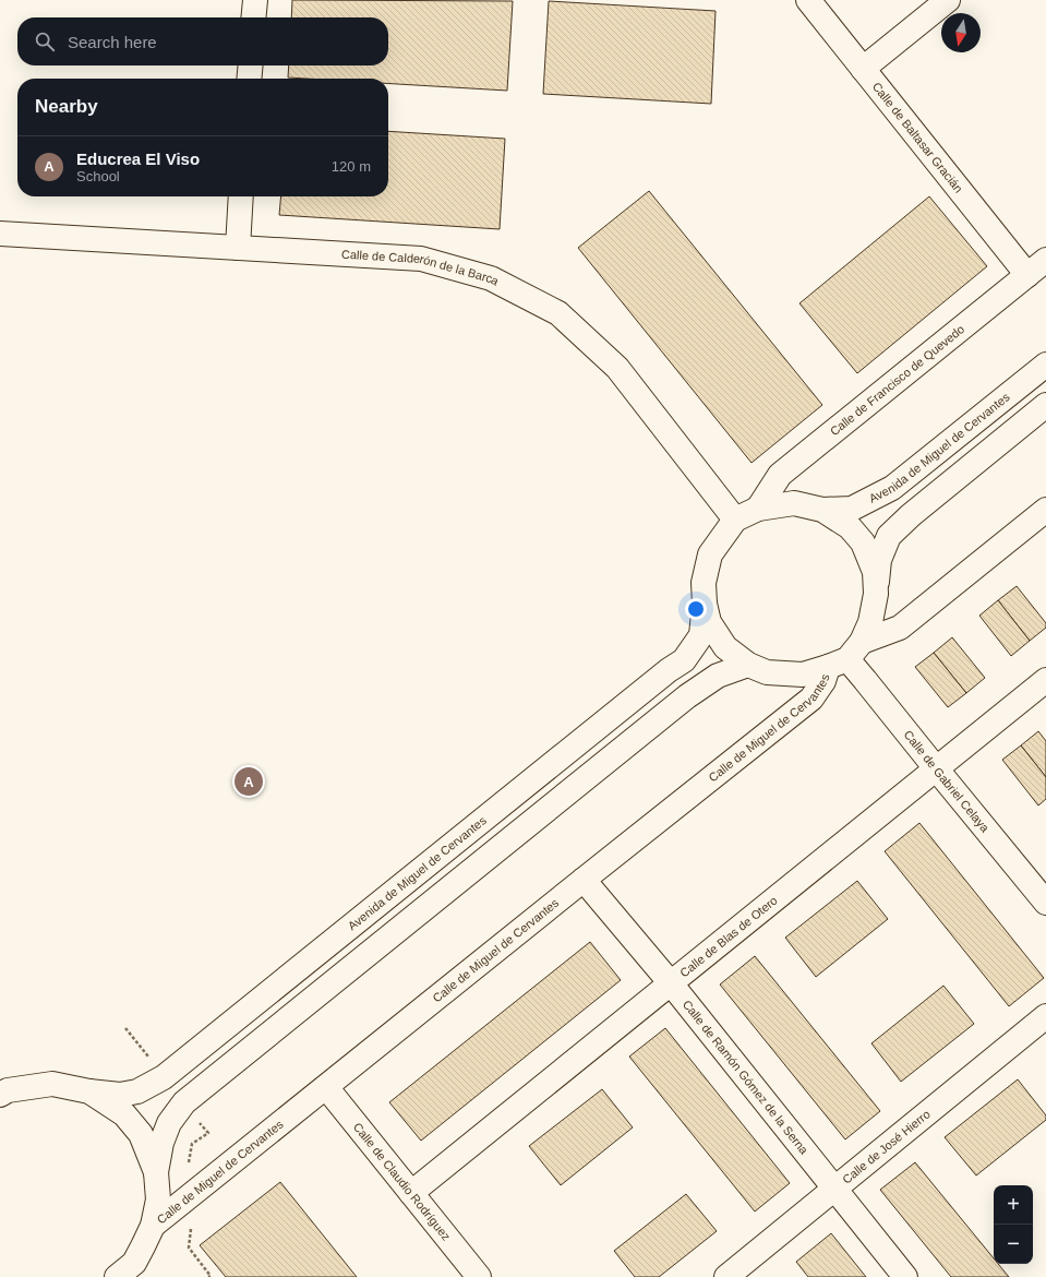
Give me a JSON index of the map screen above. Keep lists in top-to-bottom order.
{
  "streets": {
    "street": [
      "Calle de Baltasar Gracián",
      "Calle de Calderón de la Barca",
      "Calle de Francisco de Quevedo",
      "Avenida de Miguel de Cervantes",
      "Calle de Miguel de Cervantes",
      "Calle de Gabriel Celaya",
      "Calle de Blas de Otero",
      "Calle de Ramón Gómez de la Serna",
      "Calle de José Hierro",
      "Calle de Claudio Rodríguez"
    ]
  },
  "crossings": [
    ["Calle de Baltasar Gracián", "Calle de Francisco de Quevedo"],
    ["Calle de Miguel de Cervantes", "Calle de Gabriel Celaya"],
    ["Calle de Miguel de Cervantes", "Calle de Ramón Gómez de la Serna"],
    ["Calle de Miguel de Cervantes", "Calle de Claudio Rodríguez"],
    ["Calle de Gabriel Celaya", "Calle de Blas de Otero"],
    ["Calle de Blas de Otero", "Calle de Ramón Gómez de la Serna"],
    ["Calle de Blas de Otero", "Calle de Claudio Rodríguez"],
    ["Calle de Ramón Gómez de la Serna", "Calle de José Hierro"]
  ],
  "north": "bottom",
  "page": {
    "search": "Search here",
    "heading": "Nearby",
    "list": [
      {
        "mark": "A",
        "name": "Educrea El Viso",
        "note": "School",
        "value": "120 m"
      }
    ],
    "pins": "A",
    "map_buttons": ["+", "−"]
  }
}
